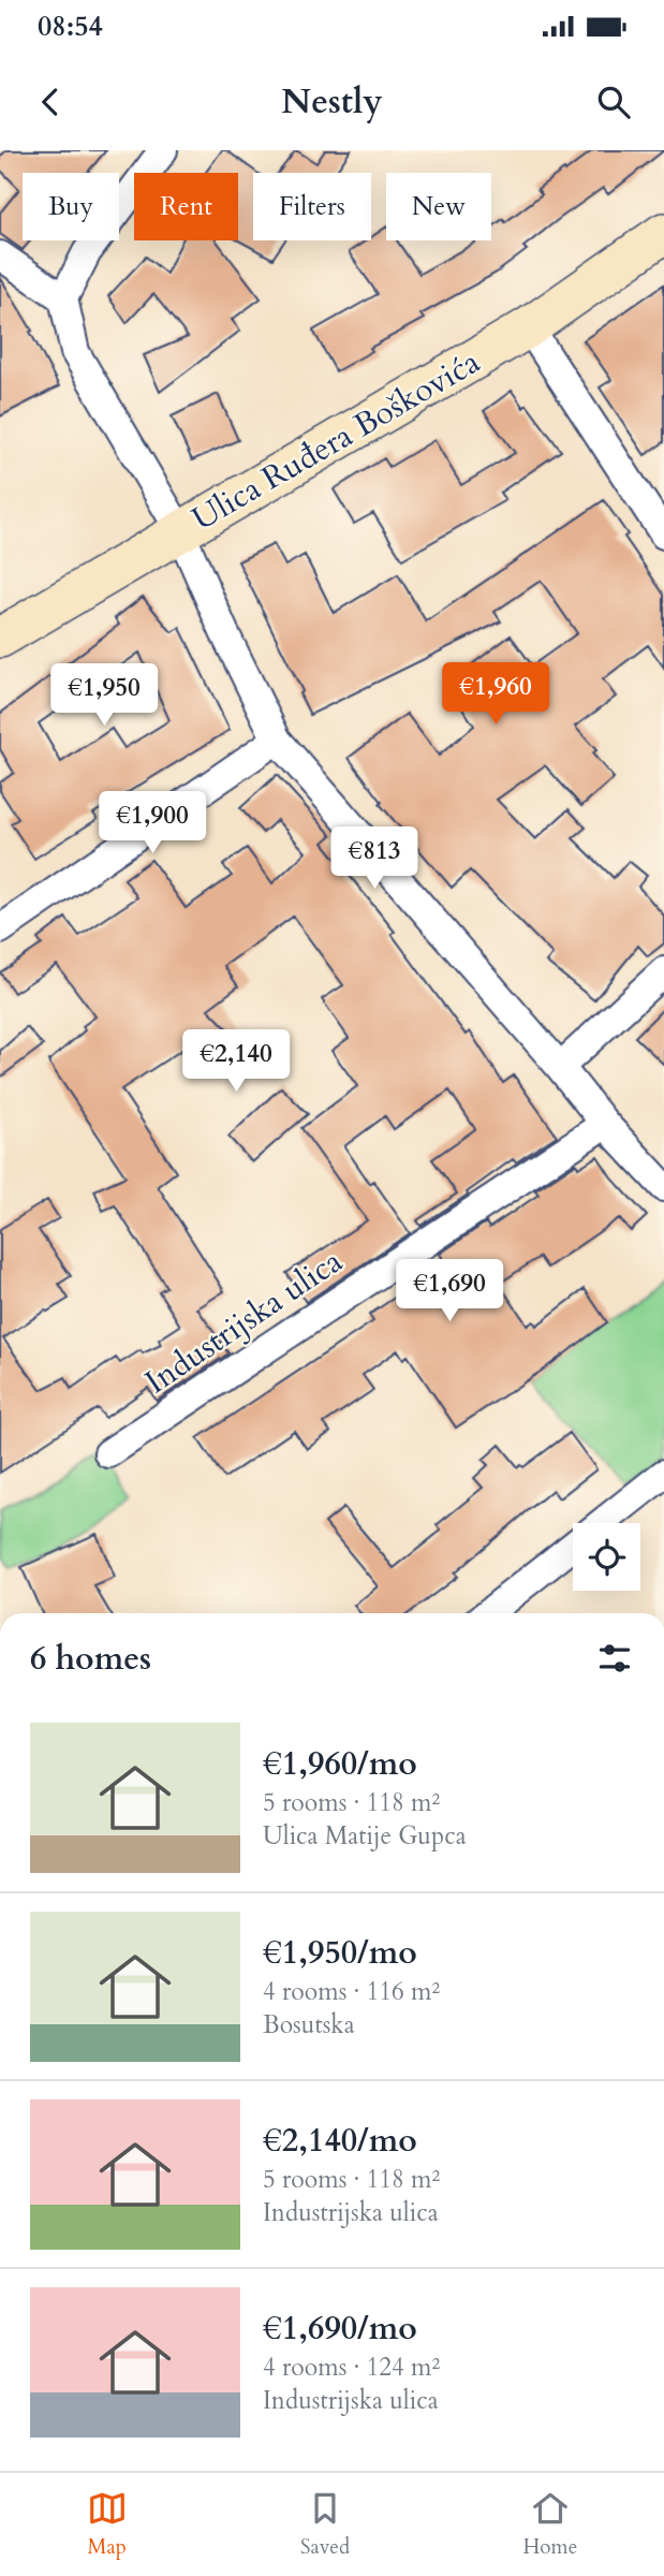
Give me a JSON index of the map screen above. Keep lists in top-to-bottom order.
{
  "streets": {
    "main road": ["Ulica Ruđera Boškovića"],
    "street": ["Industrijska ulica"]
  },
  "page": {
    "status": "08:54",
    "header": "Nestly",
    "chip": [
      "Buy",
      "Rent",
      "Filters",
      "New"
    ],
    "price": [
      "€1,960",
      "€1,950",
      "€1,900",
      "€813",
      "€2,140",
      "€1,690"
    ],
    "heading": "6 homes",
    "list": [
      {
        "name": "€1,960/mo",
        "note": "5 rooms · 118 m² · Ulica Matije Gupca"
      },
      {
        "name": "€1,950/mo",
        "note": "4 rooms · 116 m² · Bosutska"
      },
      {
        "name": "€2,140/mo",
        "note": "5 rooms · 118 m² · Industrijska ulica"
      },
      {
        "name": "€1,690/mo",
        "note": "4 rooms · 124 m² · Industrijska ulica"
      }
    ],
    "tabs": ["Map", "Saved", "Home"]
  }
}
